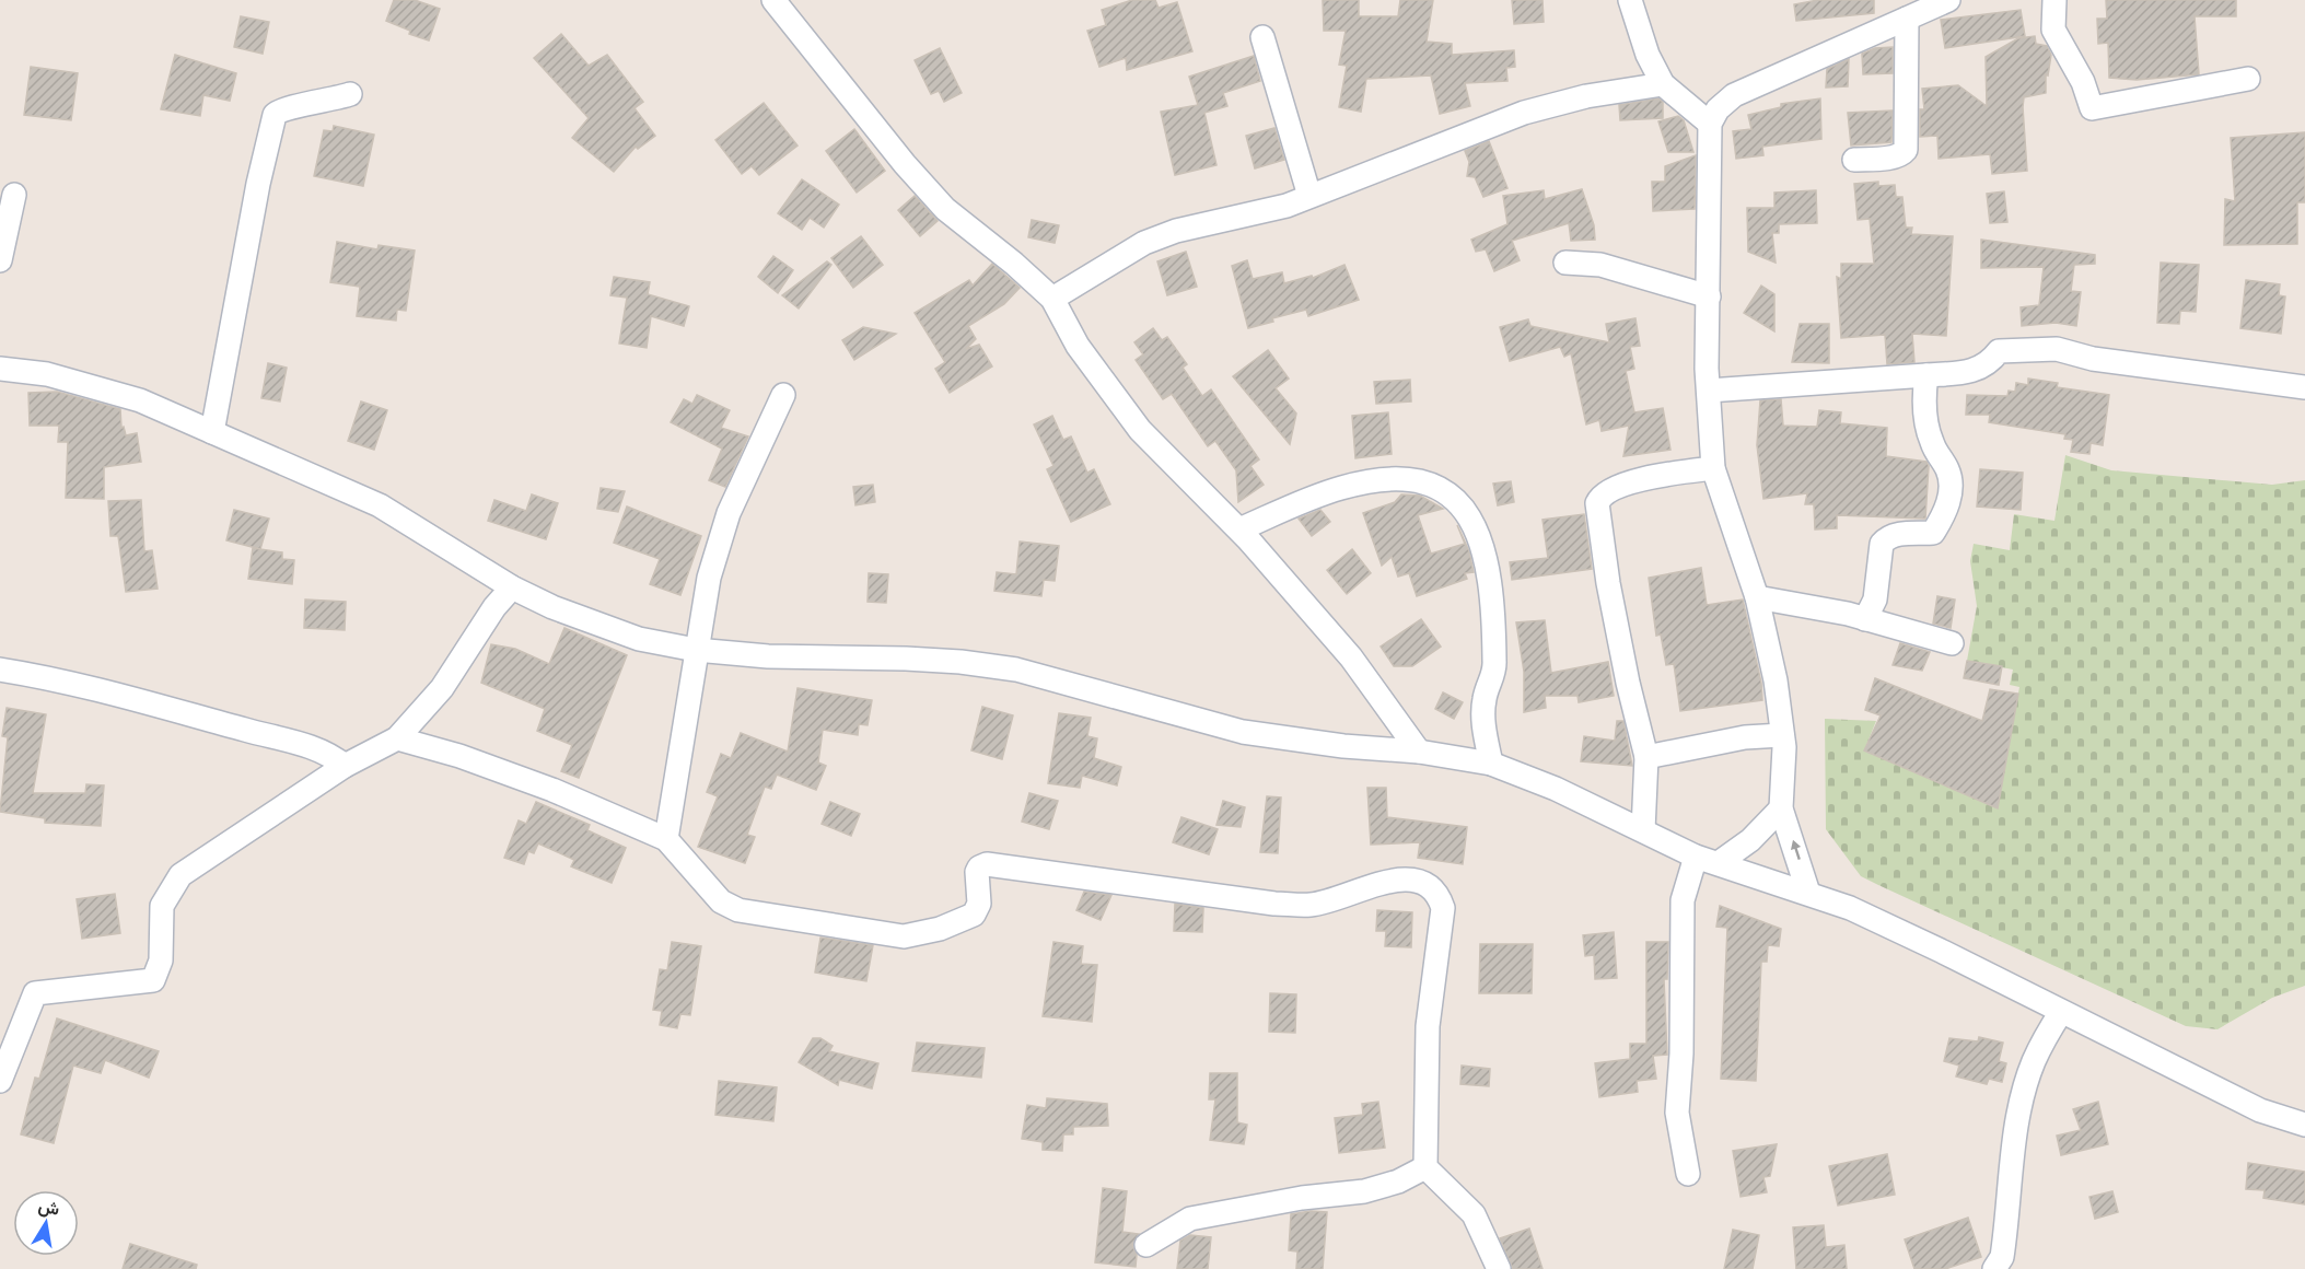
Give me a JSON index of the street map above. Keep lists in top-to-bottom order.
{
  "north": "top"
}
